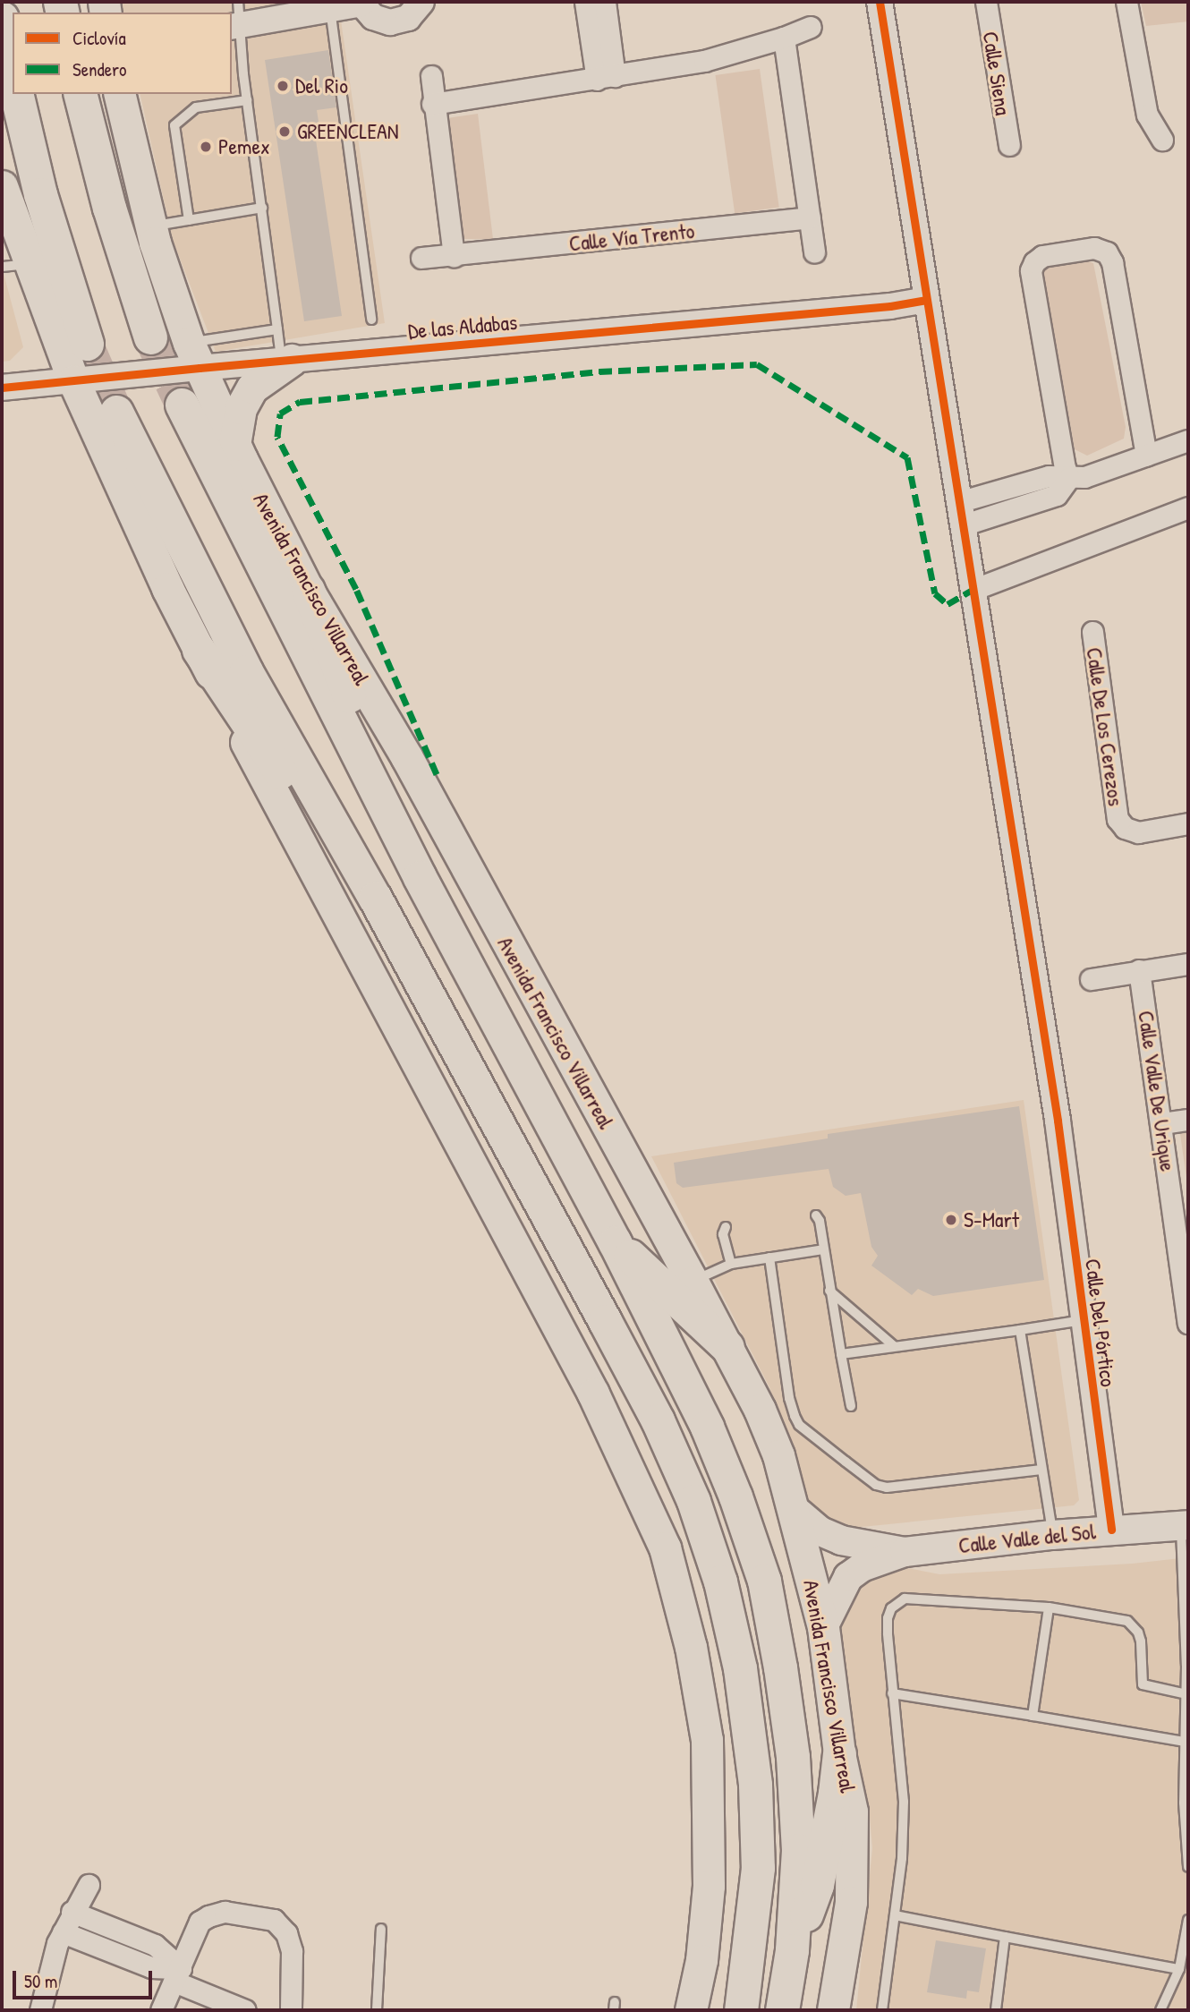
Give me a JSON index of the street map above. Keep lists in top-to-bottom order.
{
  "streets": {
    "highway": ["Avenida Francisco Villarreal"],
    "main road": ["Calle Valle del Sol"],
    "street": [
      "Calle Siena",
      "Calle Vía Trento",
      "De las Aldabas",
      "Calle De Los Cerezos",
      "Calle Valle De Urique",
      "Calle Del Pórtico"
    ]
  },
  "crossings": [
    ["De las Aldabas", "Avenida Francisco Villarreal"],
    ["De las Aldabas", "Calle Del Pórtico"],
    ["Avenida Francisco Villarreal", "Calle Valle del Sol"],
    ["Calle Del Pórtico", "Calle Valle del Sol"]
  ],
  "places": [
    "Del Rio",
    "GREENCLEAN",
    "Pemex",
    "S-Mart"
  ],
  "legend": ["Ciclovía", "Sendero"],
  "scale_bar": "50 m"
}
